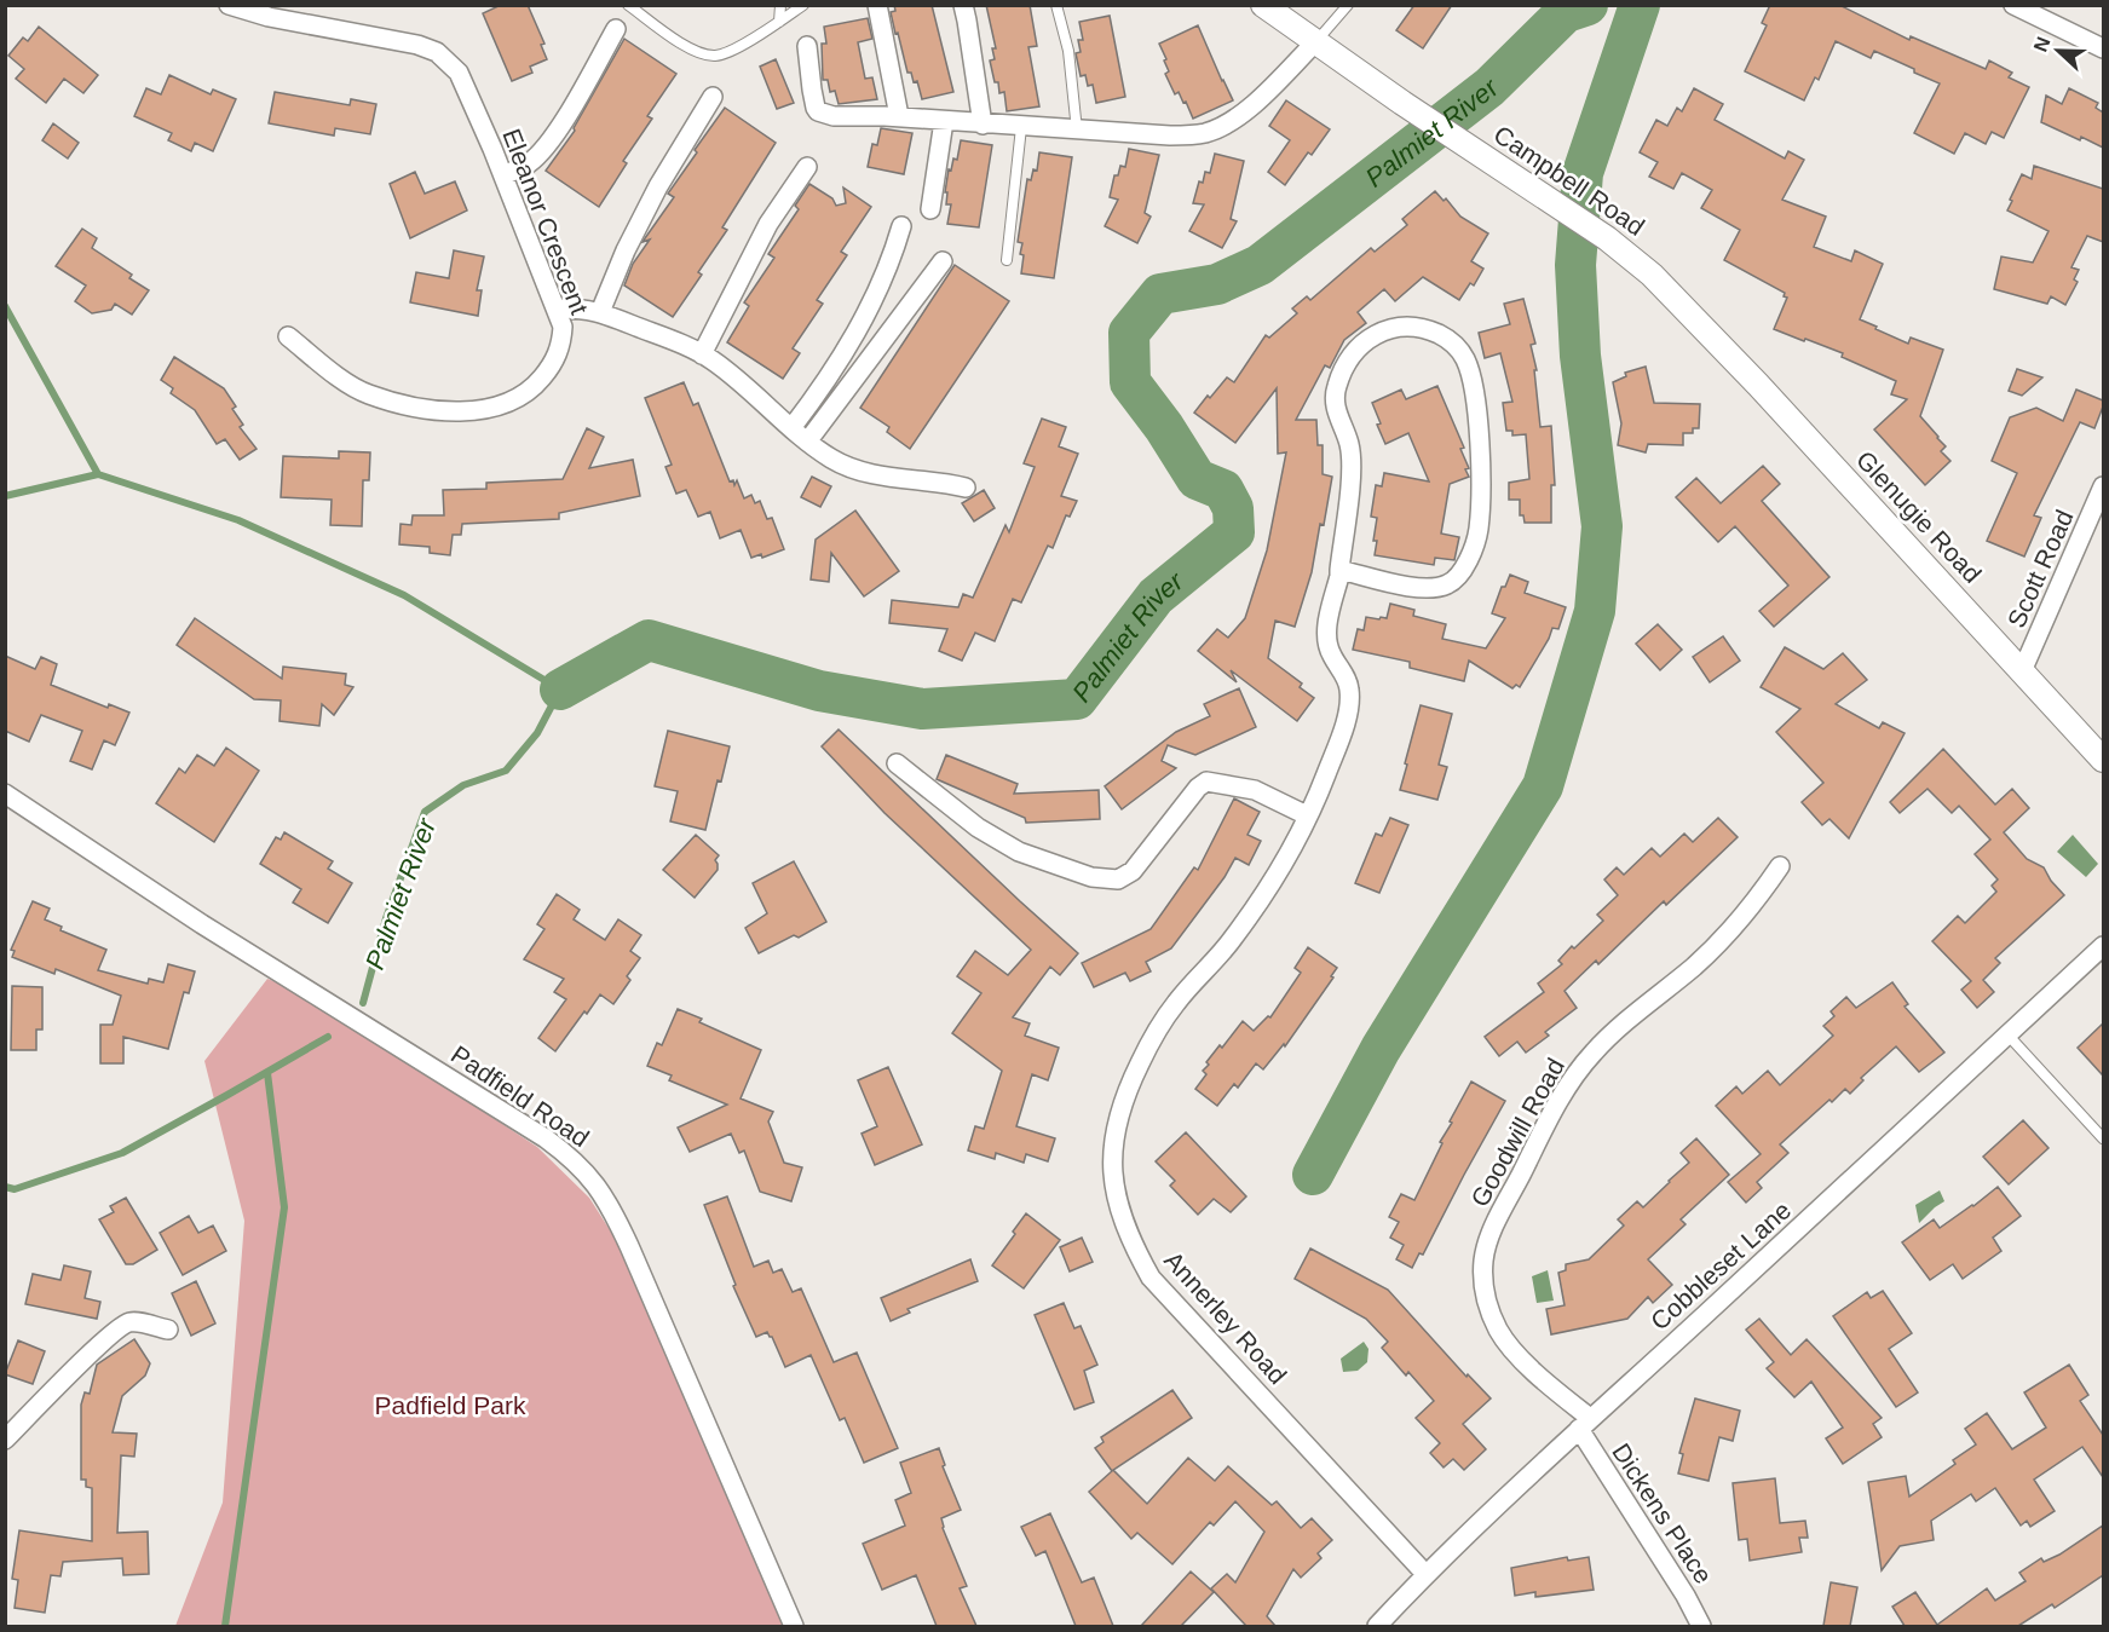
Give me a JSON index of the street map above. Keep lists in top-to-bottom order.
{
  "streets": {
    "street": [
      "Campbell Road",
      "Eleanor Crescent",
      "Glenugie Road",
      "Scott Road",
      "Padfield Road",
      "Goodwill Road",
      "Cobbleset Lane",
      "Annerley Road",
      "Dickens Place"
    ]
  },
  "crossings": [
    ["Campbell Road", "Glenugie Road"],
    ["Glenugie Road", "Scott Road"],
    ["Goodwill Road", "Cobbleset Lane"],
    ["Goodwill Road", "Dickens Place"],
    ["Cobbleset Lane", "Annerley Road"],
    ["Cobbleset Lane", "Dickens Place"]
  ],
  "water": ["Palmiet River"],
  "parks": ["Padfield Park"],
  "north": "left"
}
